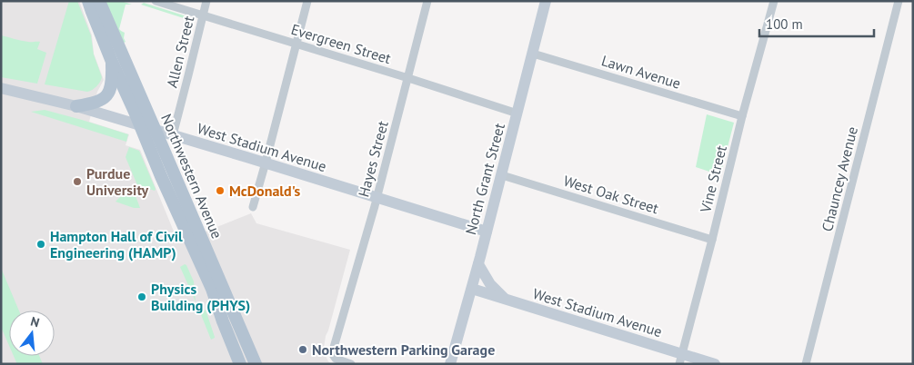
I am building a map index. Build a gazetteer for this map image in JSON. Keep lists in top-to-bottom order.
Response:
{
  "streets": {
    "main road": ["Northwestern Avenue"],
    "street": [
      "Evergreen Street",
      "Allen Street",
      "Lawn Avenue",
      "West Stadium Avenue",
      "Hayes Street",
      "North Grant Street",
      "Vine Street",
      "Chauncey Avenue",
      "West Oak Street"
    ]
  },
  "crossings": [
    ["Evergreen Street", "Allen Street"],
    ["Evergreen Street", "Hayes Street"],
    ["Evergreen Street", "North Grant Street"],
    ["Allen Street", "West Stadium Avenue"],
    ["Lawn Avenue", "North Grant Street"],
    ["Lawn Avenue", "Vine Street"],
    ["West Stadium Avenue", "Hayes Street"],
    ["West Stadium Avenue", "Northwestern Avenue"],
    ["West Stadium Avenue", "North Grant Street"],
    ["West Stadium Avenue", "Vine Street"],
    ["North Grant Street", "West Oak Street"],
    ["Vine Street", "West Oak Street"]
  ],
  "places": [
    "Purdue University",
    "McDonald's",
    "Hampton Hall of Civil Engineering (HAMP)",
    "Physics Building (PHYS)",
    "Northwestern Parking Garage"
  ],
  "scale_bar": "100 m",
  "north": "top"
}
